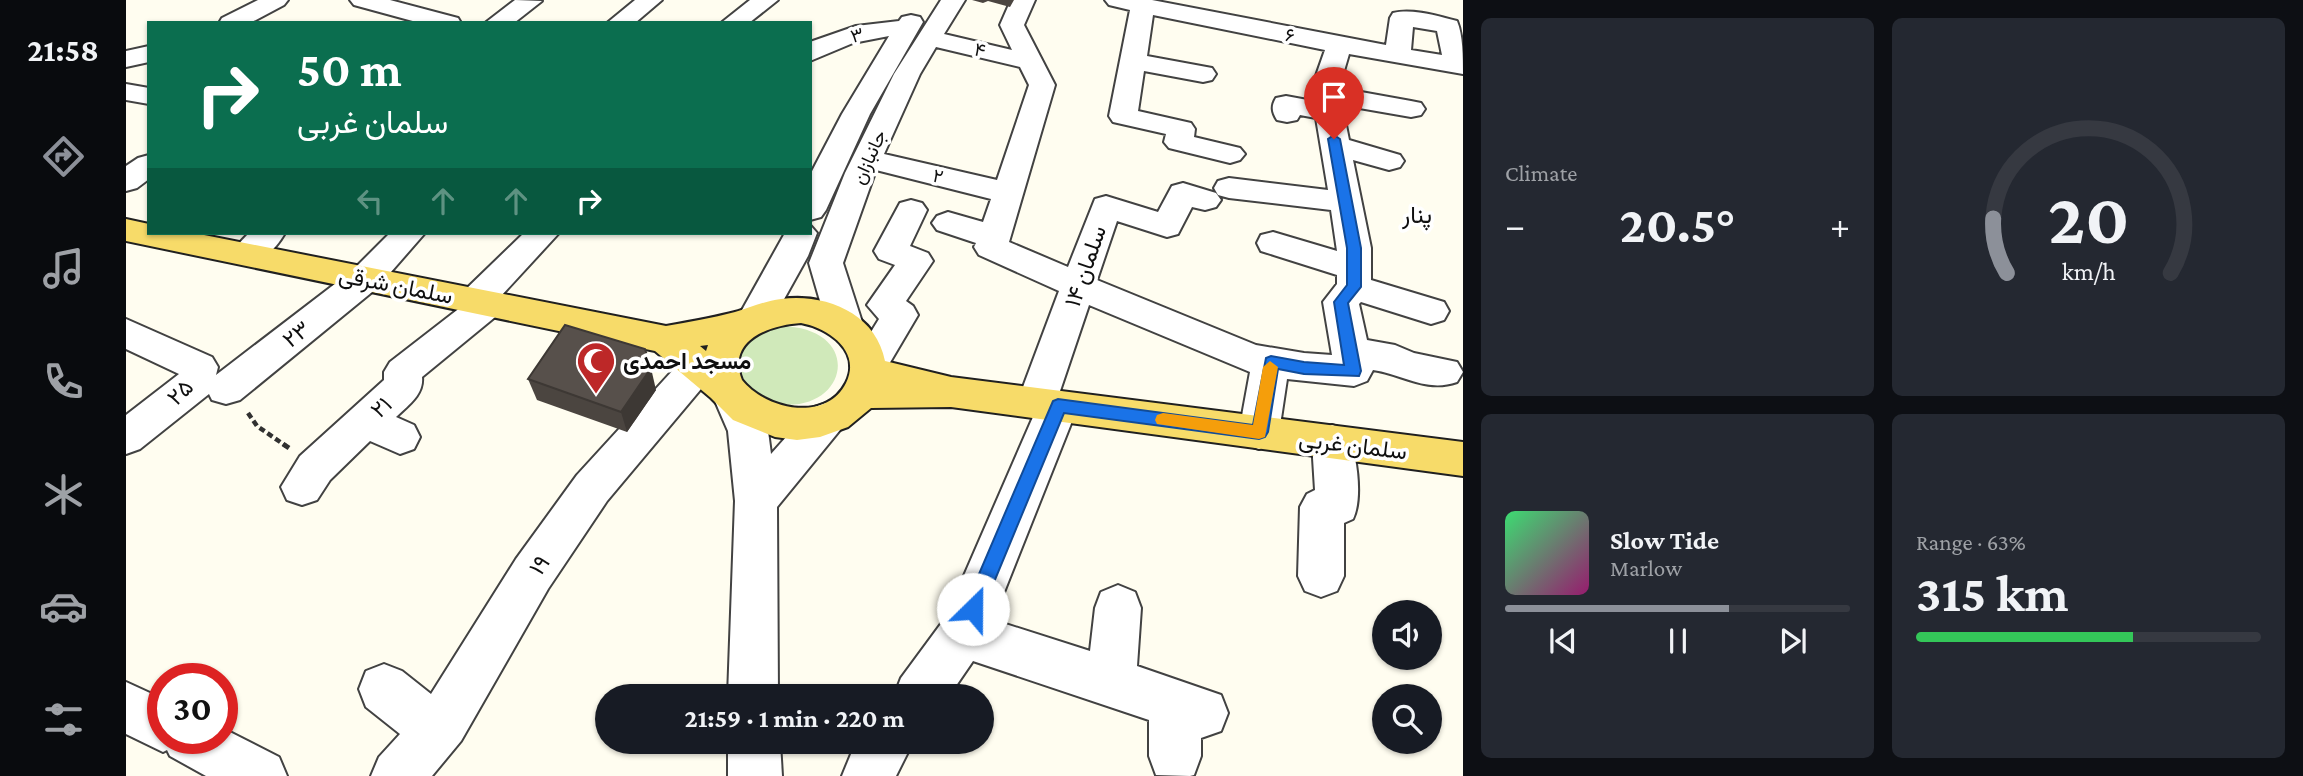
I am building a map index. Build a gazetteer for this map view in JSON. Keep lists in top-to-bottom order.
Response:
{
  "streets": {
    "main road": ["سلمان شرقی", "سلمان غربی"],
    "street": [
      "۳",
      "۶",
      "۴",
      "جانبازان",
      "۲",
      "سلمان ۱۴",
      "۲۳",
      "۲۵",
      "۲۱",
      "۱۹"
    ]
  },
  "crossings": [
    ["۳", "۴"],
    ["۳", "جانبازان"],
    ["۴", "جانبازان"],
    ["جانبازان", "۲"],
    ["سلمان ۱۴", "سلمان غربی"],
    ["سلمان شرقی", "۲۳"],
    ["سلمان شرقی", "۲۱"],
    ["سلمان شرقی", "۱۹"]
  ],
  "districts": ["پنار"],
  "places": {
    "mosque": ["مسجد احمدی"]
  },
  "page": {
    "tabs": "21:58",
    "tile": [
      "Climate",
      ["Range · 63%", "315 km"]
    ],
    "turn": ["50 m", "سلمان غربی"],
    "heat": ["−", "20.5°", "+"],
    "song": ["Slow Tide", "Marlow"],
    "limit": "30",
    "trip": "21:59 · 1 min · 220 m",
    "gauge": ["20", "km/h"]
  }
}
